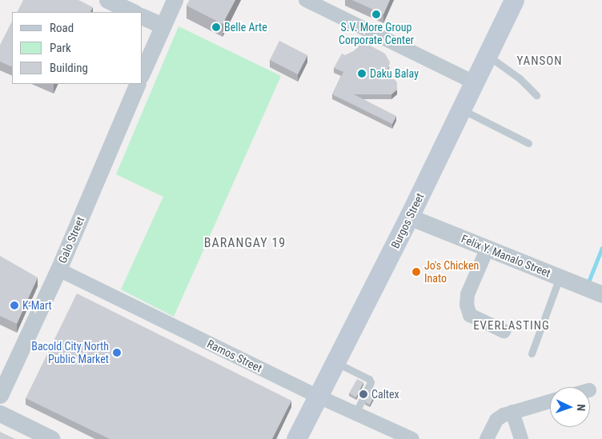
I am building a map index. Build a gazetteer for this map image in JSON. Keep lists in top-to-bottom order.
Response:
{
  "streets": {
    "main road": ["Burgos Street"],
    "street": ["Galo Street", "Felix Y. Manalo Street", "Ramos Street"]
  },
  "crossings": [
    ["Burgos Street", "Felix Y. Manalo Street"],
    ["Burgos Street", "Ramos Street"],
    ["Galo Street", "Ramos Street"]
  ],
  "districts": ["YANSON", "BARANGAY 19", "EVERLASTING"],
  "places": [
    "S.V. More Group Corporate Center",
    "Belle Arte",
    "Daku Balay",
    "Jo's Chicken Inato",
    "K-Mart",
    "Bacold City North Public Market",
    "Caltex"
  ],
  "legend": ["Road", "Park", "Building"],
  "north": "right"
}
